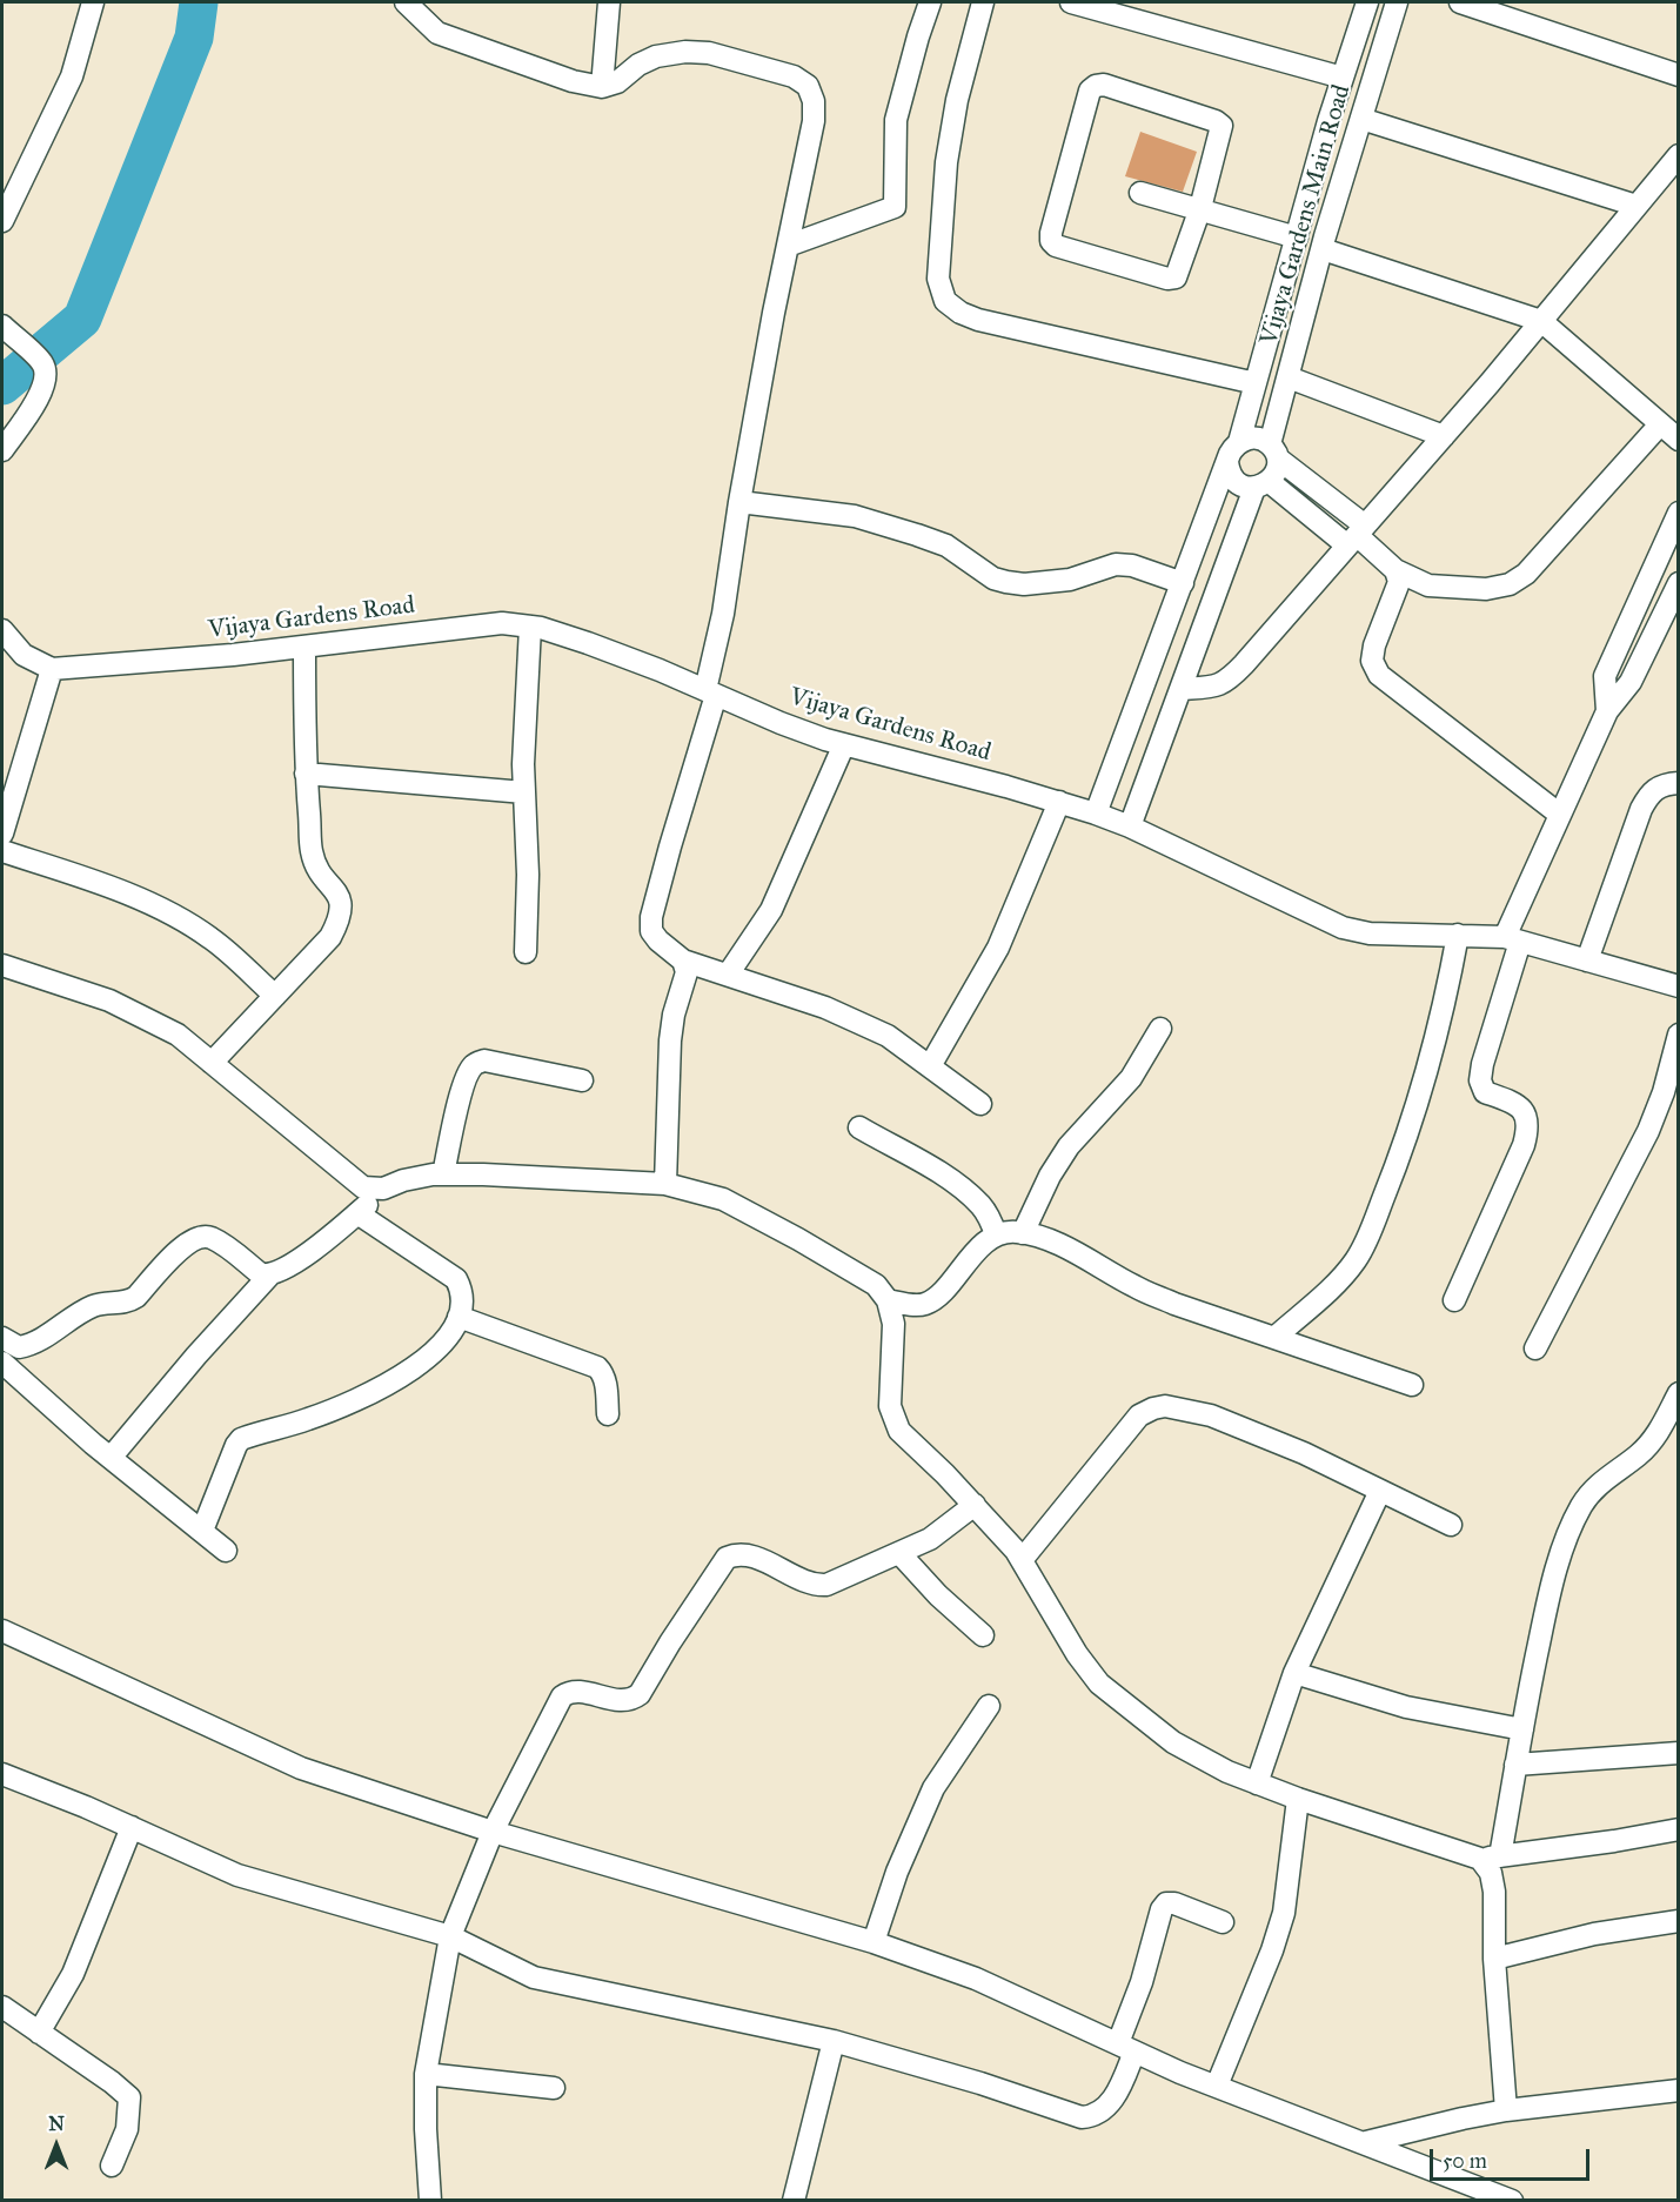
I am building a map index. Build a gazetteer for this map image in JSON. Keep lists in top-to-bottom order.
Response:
{
  "streets": {
    "street": ["Vijaya Gardens Main Road", "Vijaya Gardens Road"]
  },
  "scale_bar": "50 m",
  "north": "top"
}
